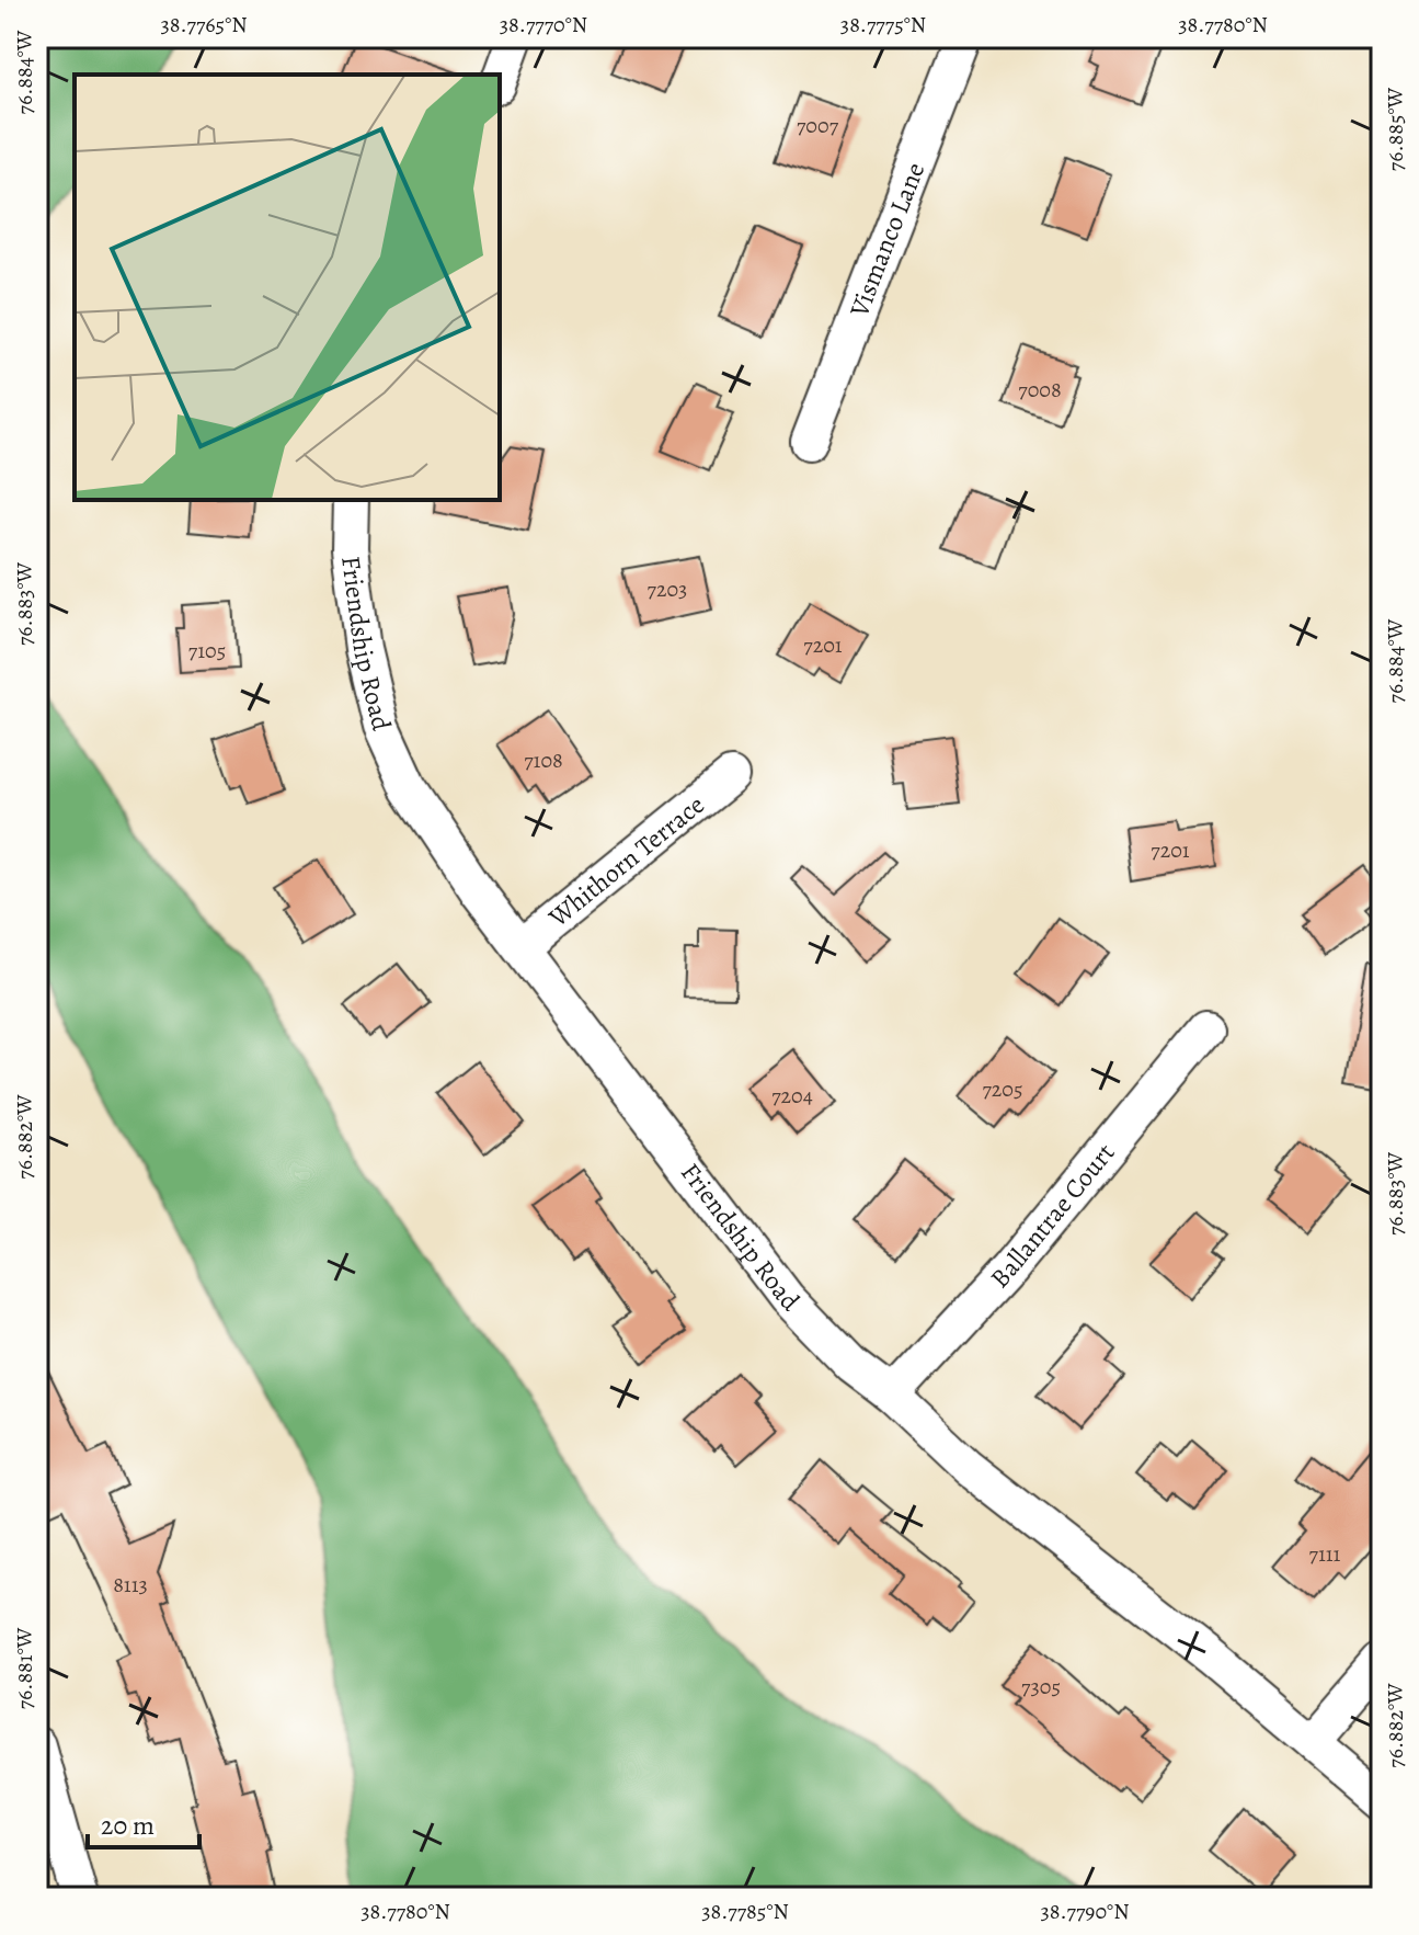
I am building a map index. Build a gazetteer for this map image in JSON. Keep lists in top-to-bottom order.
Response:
{
  "streets": {
    "street": [
      "Vismanco Lane",
      "Friendship Road",
      "Whithorn Terrace",
      "Ballantrae Court"
    ]
  },
  "crossings": [
    ["Friendship Road", "Whithorn Terrace"],
    ["Friendship Road", "Ballantrae Court"]
  ],
  "house_numbers": [
    "7007",
    "7008",
    "7203",
    "7201",
    "7105",
    "7108",
    "7201",
    "7205",
    "7204",
    "7111",
    "8113",
    "7305"
  ],
  "scale_bar": "20 m",
  "coordinates": [
    "38.7765°N",
    "38.7770°N",
    "38.7775°N",
    "38.7780°N",
    "76.884°W",
    "76.885°W",
    "76.883°W",
    "76.882°W",
    "76.881°W",
    "38.7785°N",
    "38.7790°N"
  ]
}
